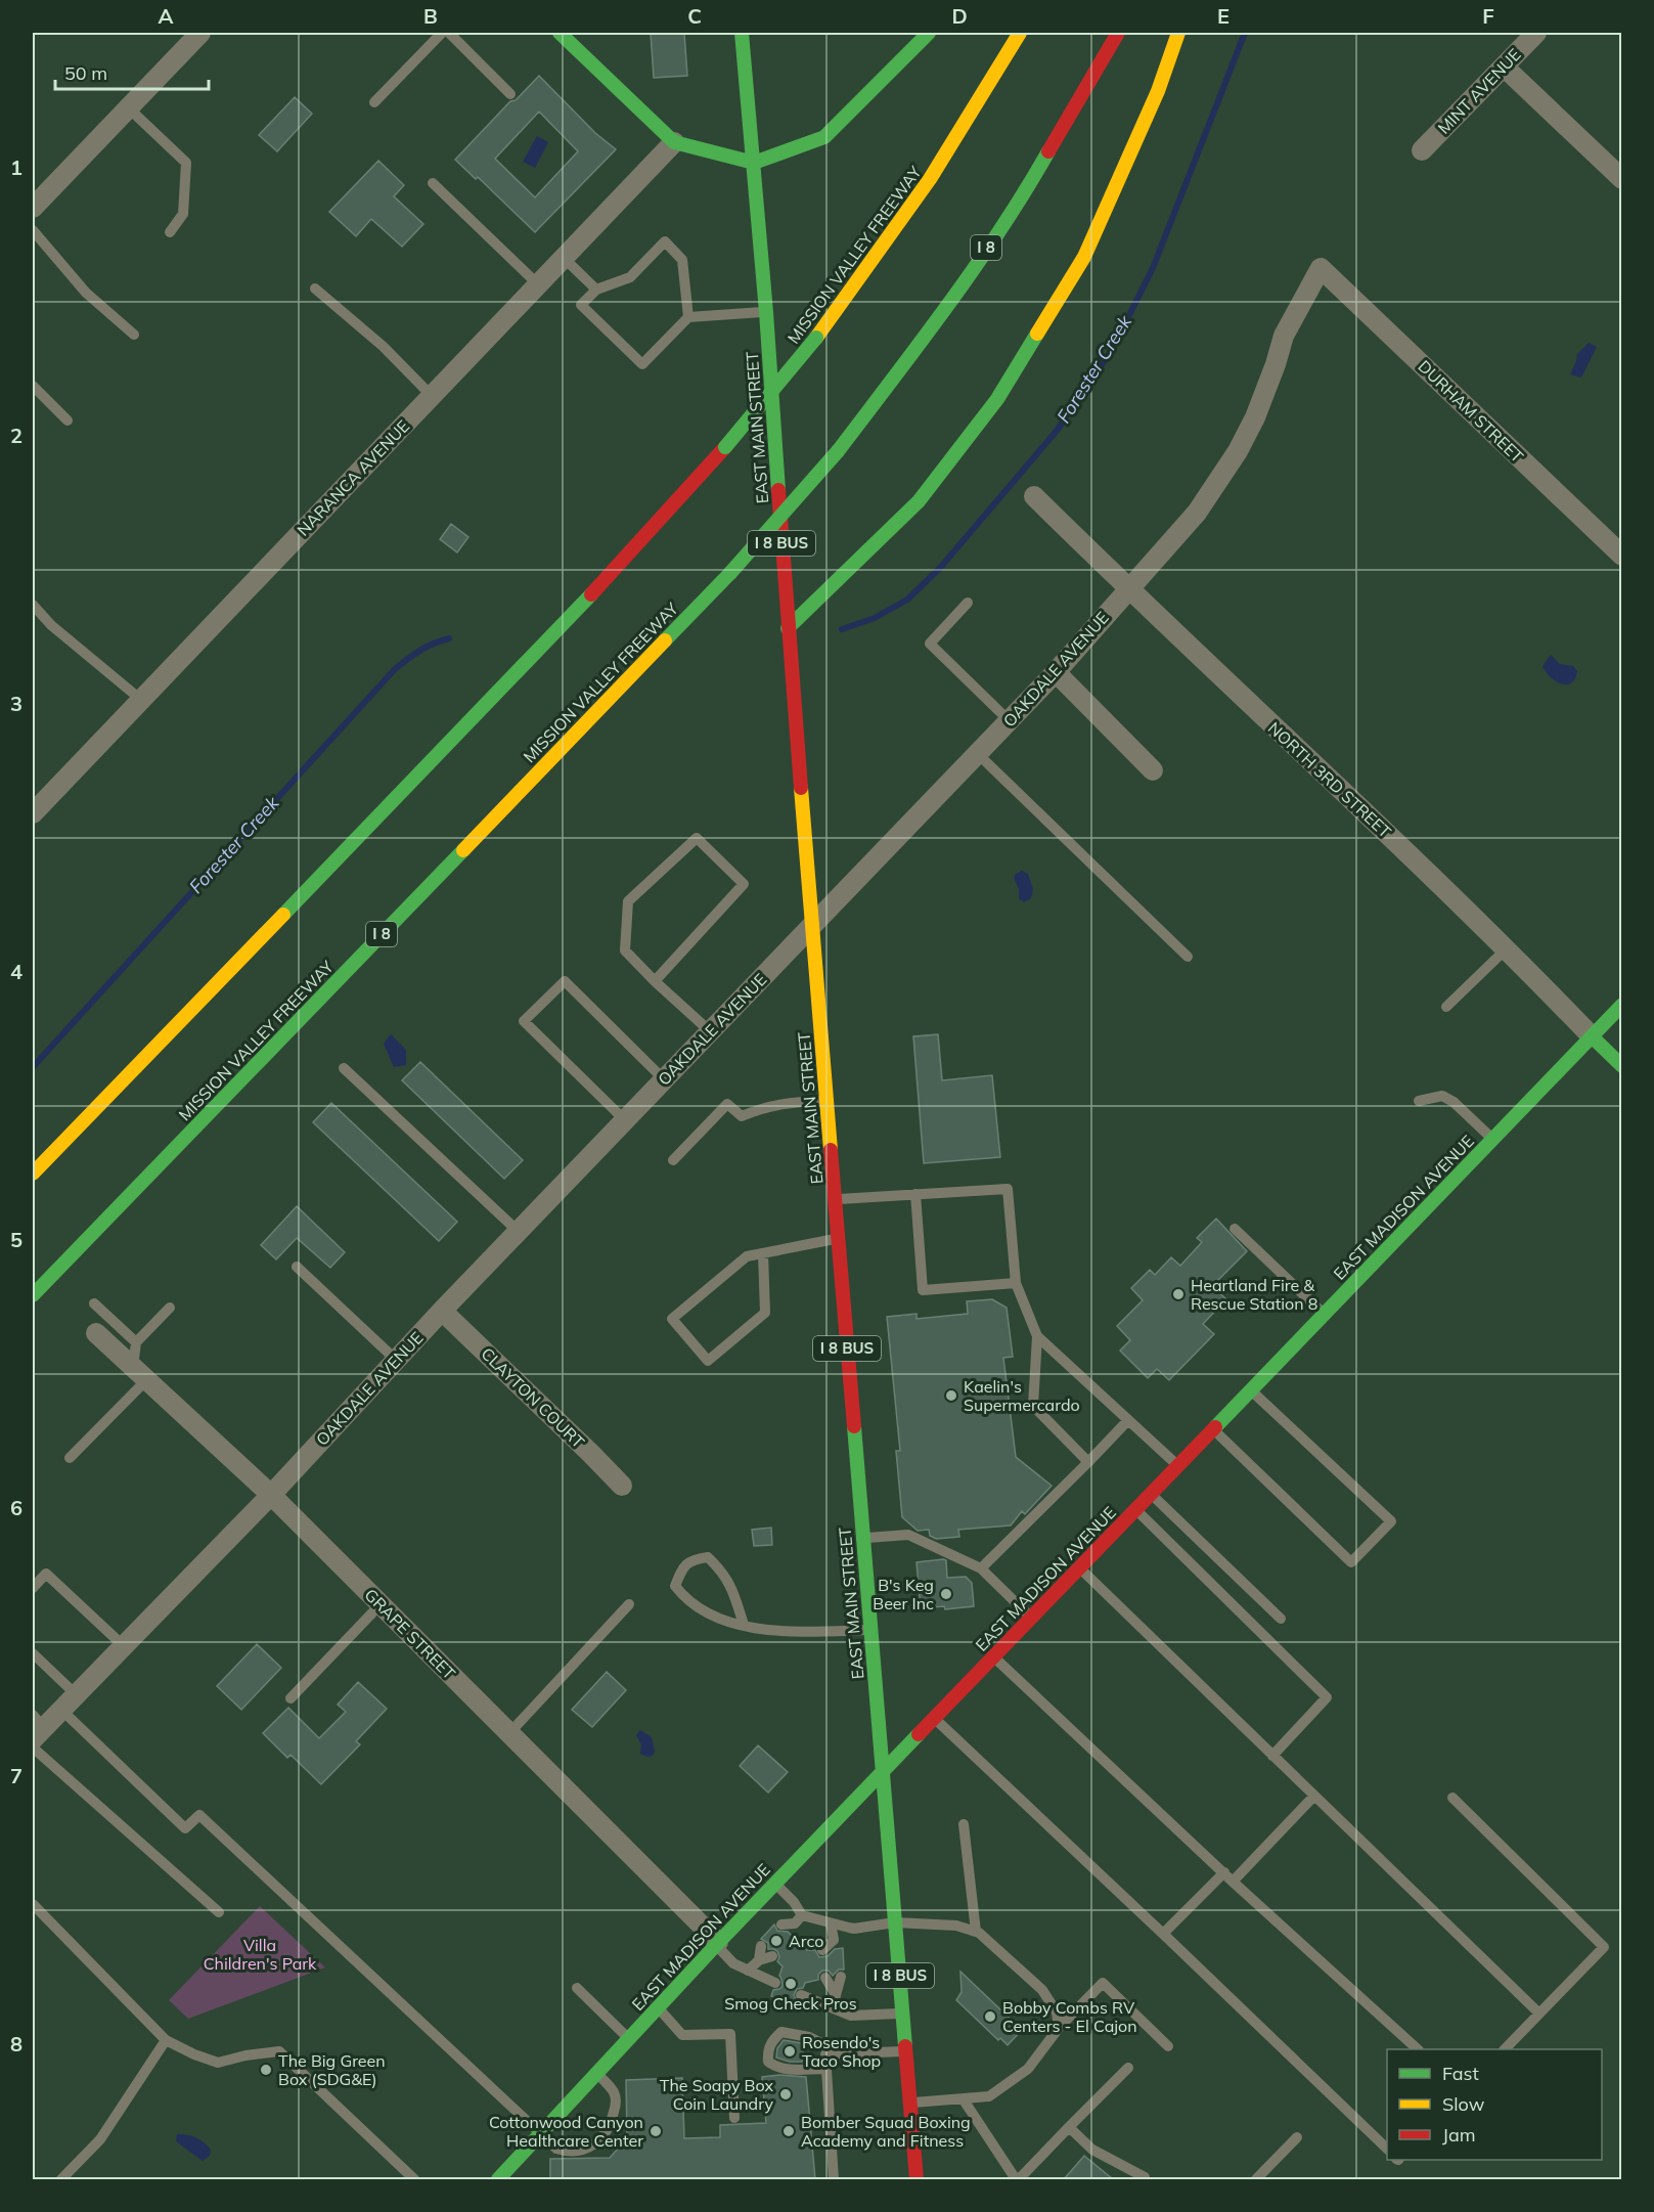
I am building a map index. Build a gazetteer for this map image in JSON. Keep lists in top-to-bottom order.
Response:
{
  "streets": {
    "main road": [
      "I 8",
      "MISSION VALLEY FREEWAY",
      "EAST MAIN STREET",
      "I 8 BUS",
      "NORTH 3RD STREET",
      "EAST MADISON AVENUE"
    ],
    "street": [
      "MINT AVENUE",
      "DURHAM STREET",
      "NARANCA AVENUE",
      "OAKDALE AVENUE",
      "CLAYTON COURT",
      "GRAPE STREET"
    ]
  },
  "crossings": [
    ["DURHAM STREET", "OAKDALE AVENUE"],
    ["EAST MAIN STREET", "OAKDALE AVENUE"],
    ["EAST MAIN STREET", "EAST MADISON AVENUE"],
    ["OAKDALE AVENUE", "NORTH 3RD STREET"],
    ["OAKDALE AVENUE", "CLAYTON COURT"],
    ["OAKDALE AVENUE", "GRAPE STREET"],
    ["NORTH 3RD STREET", "EAST MADISON AVENUE"],
    ["EAST MADISON AVENUE", "GRAPE STREET"]
  ],
  "water": ["Forester Creek"],
  "parks": ["Villa Children's Park"],
  "places": [
    "Heartland Fire & Rescue Station 8",
    "Kaelin's Supermercardo",
    "B's Keg Beer Inc",
    "Arco",
    "Smog Check Pros",
    "Bobby Combs RV Centers - El Cajon",
    "Rosendo's Taco Shop",
    "The Big Green Box (SDG&E)",
    "The Soapy Box Coin Laundry",
    "Cottonwood Canyon Healthcare Center",
    "Bomber Squad Boxing Academy and Fitness"
  ],
  "legend": ["Fast", "Slow", "Jam"],
  "scale_bar": "50 m",
  "grid": {
    "columns": [
      "A",
      "B",
      "C",
      "D",
      "E",
      "F"
    ],
    "rows": [
      "1",
      "2",
      "3",
      "4",
      "5",
      "6",
      "7",
      "8"
    ]
  }
}
